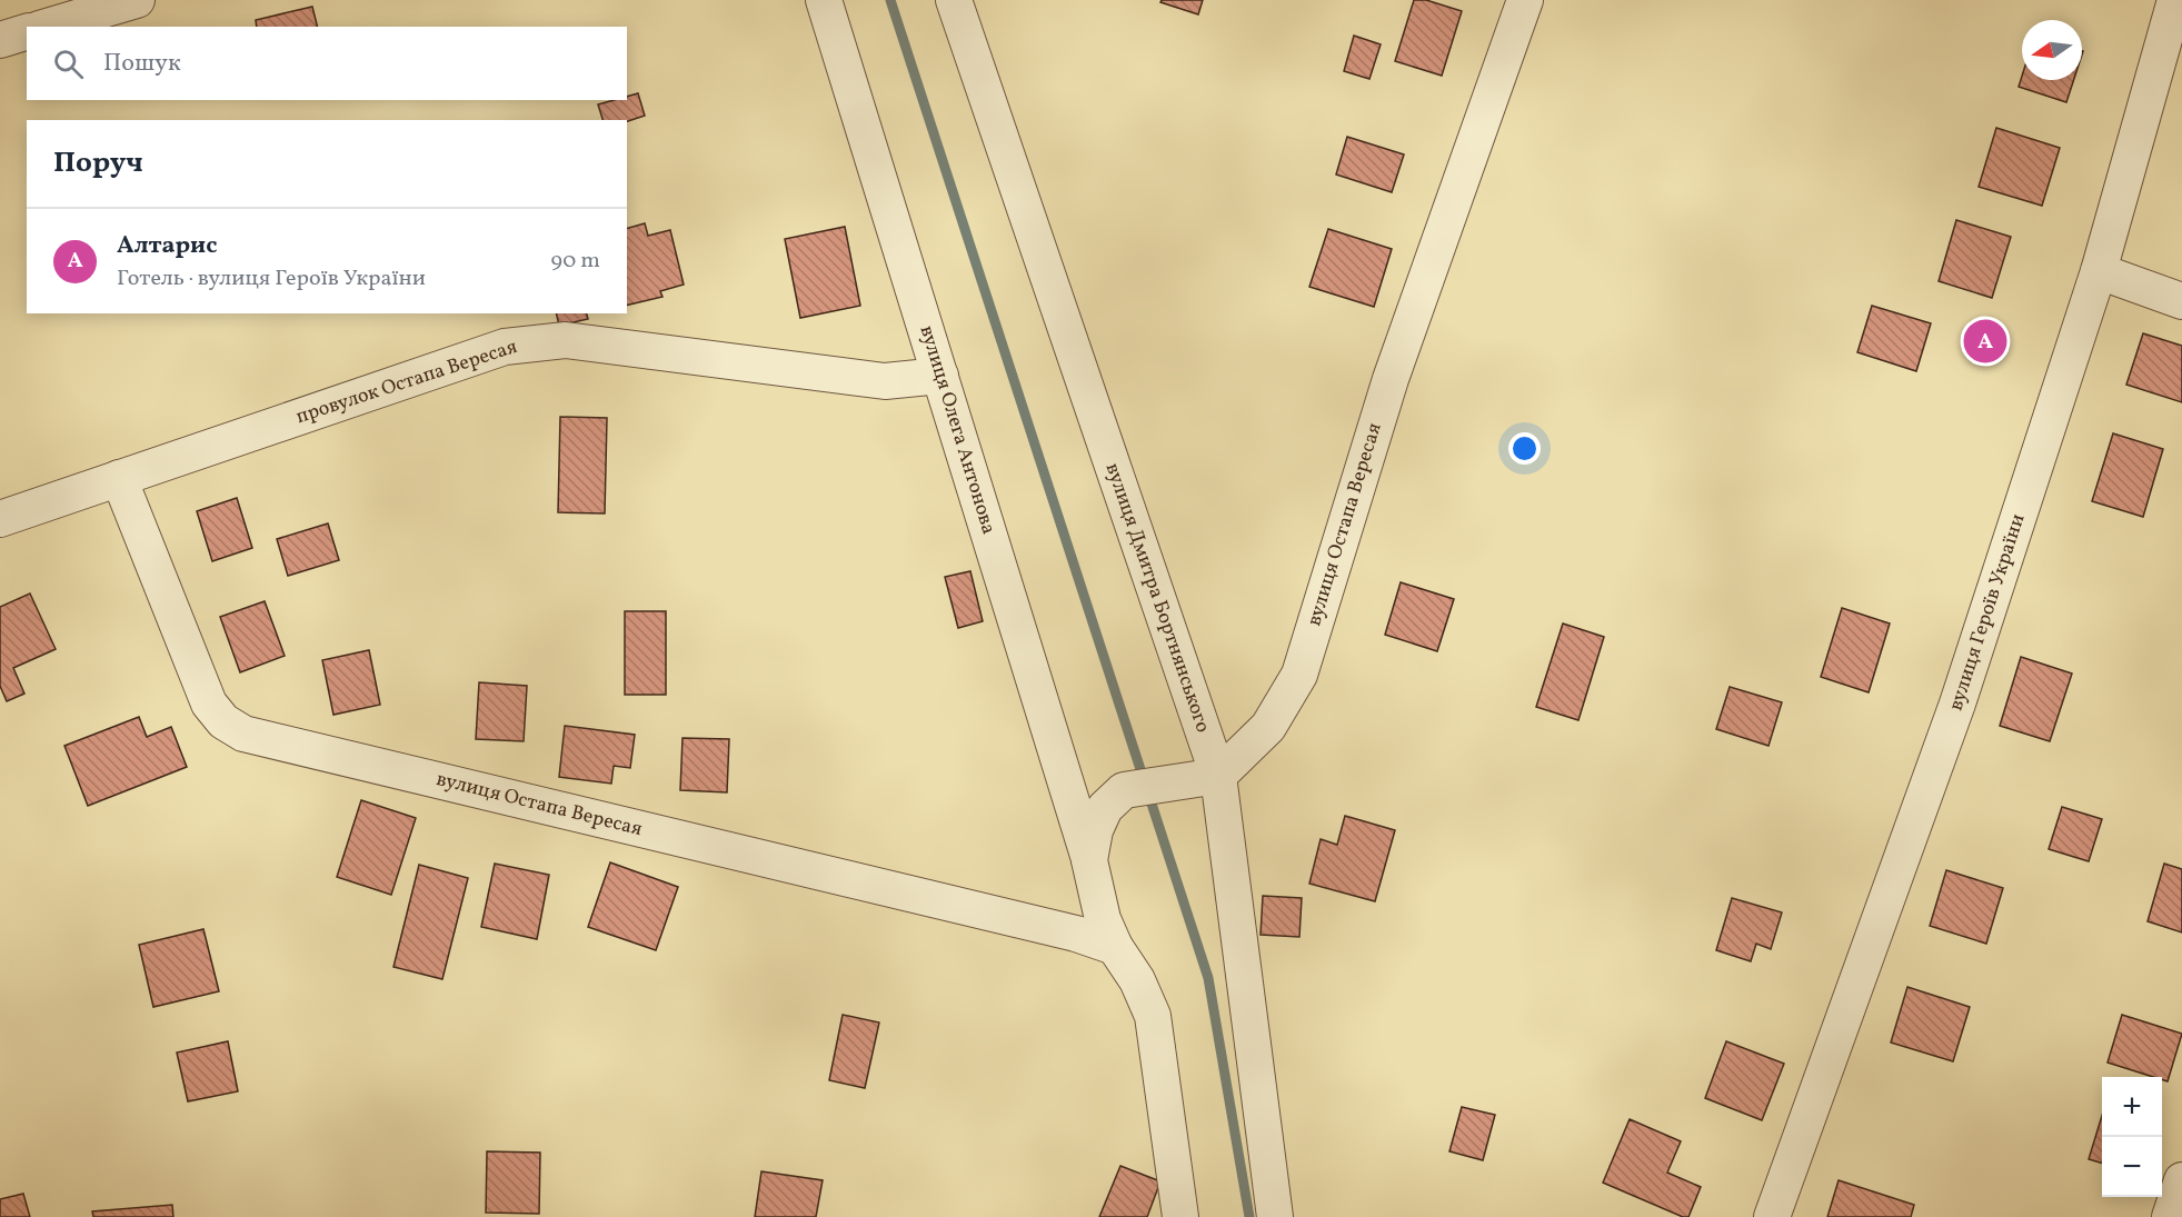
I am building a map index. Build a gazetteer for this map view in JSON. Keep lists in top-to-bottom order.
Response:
{
  "streets": {
    "street": [
      "провулок Остапа Вересая",
      "вулиця Олега Антонова",
      "вулиця Остапа Вересая",
      "вулиця Дмитра Бортнянського",
      "вулиця Героїв України"
    ]
  },
  "crossings": [
    ["провулок Остапа Вересая", "вулиця Олега Антонова"],
    ["провулок Остапа Вересая", "вулиця Остапа Вересая"],
    ["вулиця Остапа Вересая", "вулиця Дмитра Бортнянського"]
  ],
  "north": "left",
  "page": {
    "search": "Пошук",
    "heading": "Поруч",
    "list": [
      {
        "mark": "A",
        "name": "Алтарис",
        "note": "Готель · вулиця Героїв України",
        "value": "90 m"
      }
    ],
    "pins": "A",
    "map_buttons": ["+", "−"]
  }
}
